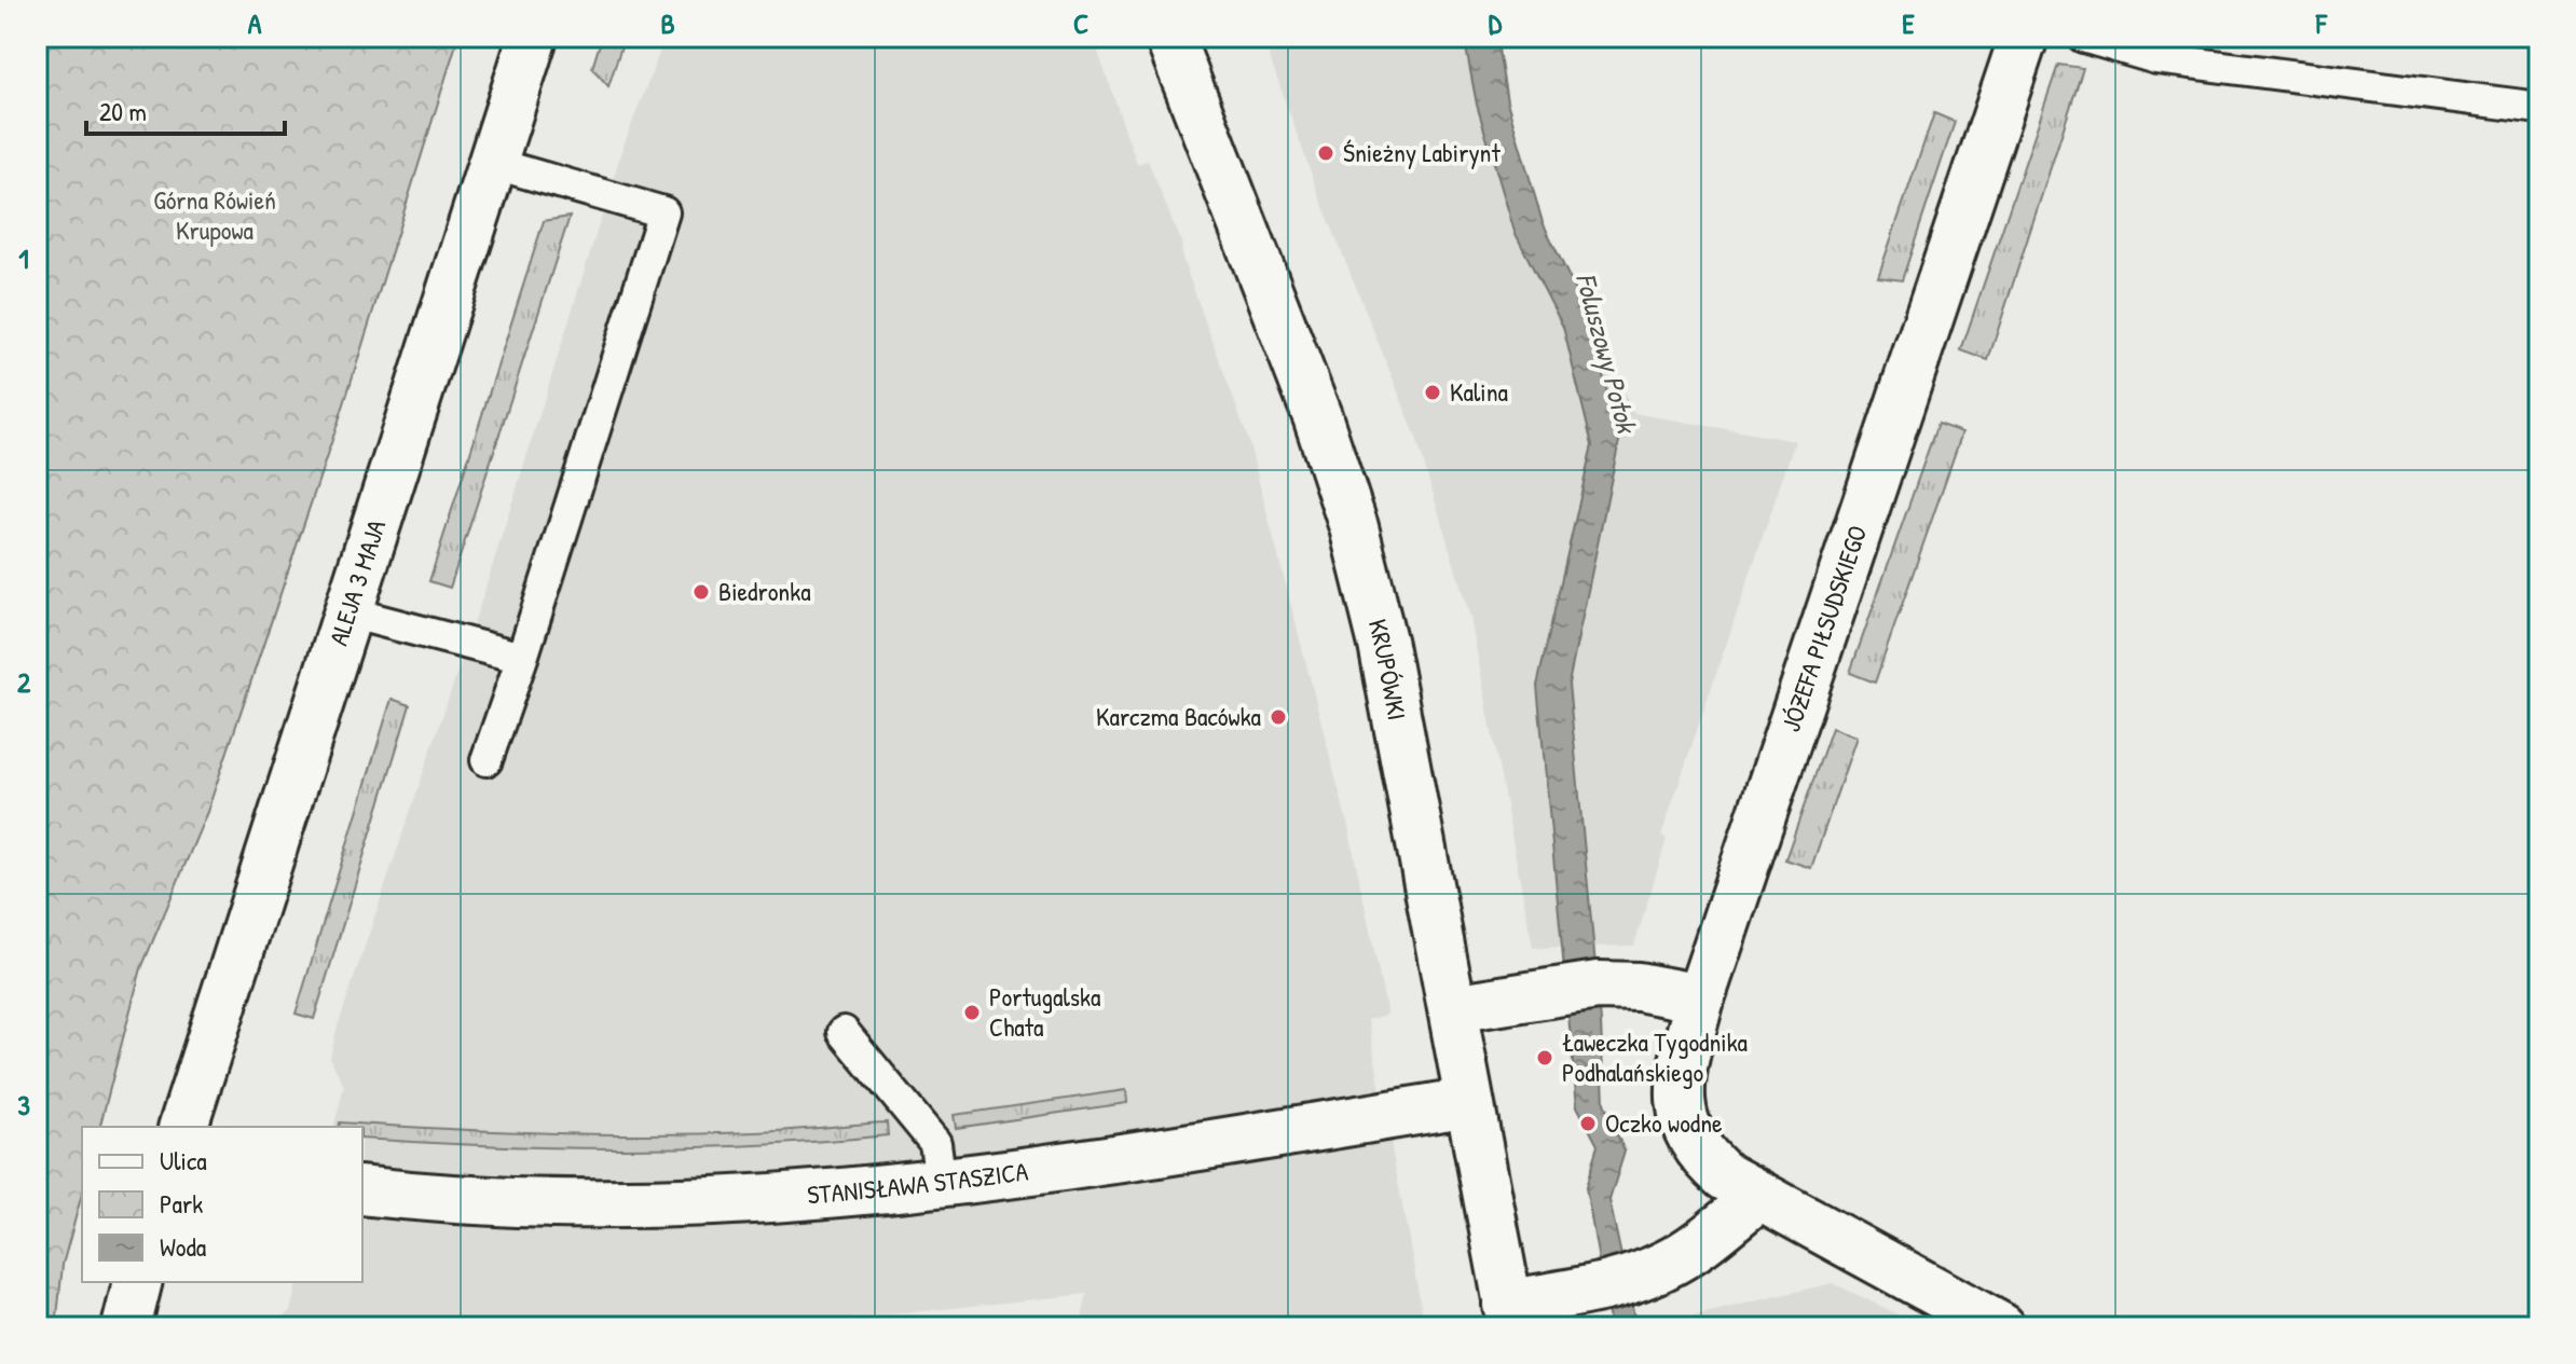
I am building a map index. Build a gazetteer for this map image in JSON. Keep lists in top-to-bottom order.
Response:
{
  "streets": {
    "street": [
      "ALEJA 3 MAJA",
      "JÓZEFA PIŁSUDSKIEGO",
      "KRUPÓWKI",
      "STANISŁAWA STASZICA"
    ]
  },
  "crossings": [
    ["KRUPÓWKI", "STANISŁAWA STASZICA"]
  ],
  "water": ["Foluszowy Potok"],
  "parks": ["Górna Rówień Krupowa"],
  "places": [
    "Śnieżny Labirynt",
    "Kalina",
    "Biedronka",
    "Karczma Bacówka",
    "Portugalska Chata",
    "Ławeczka Tygodnika Podhalańskiego",
    "Oczko wodne"
  ],
  "legend": ["Ulica", "Park", "Woda"],
  "scale_bar": "20 m",
  "grid": {
    "columns": [
      "A",
      "B",
      "C",
      "D",
      "E",
      "F"
    ],
    "rows": ["1", "2", "3"]
  }
}
